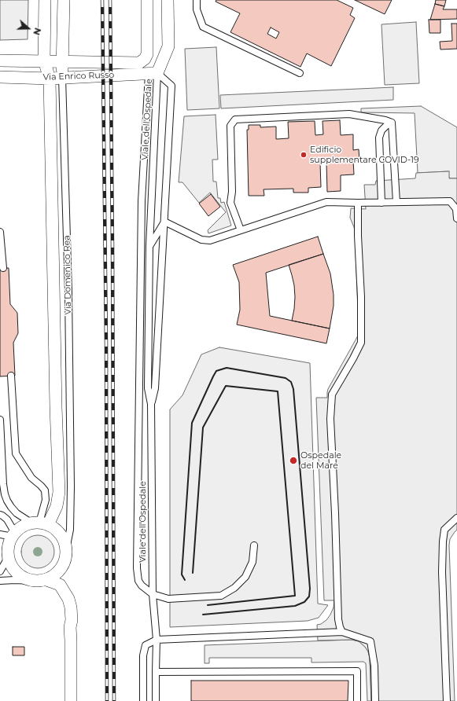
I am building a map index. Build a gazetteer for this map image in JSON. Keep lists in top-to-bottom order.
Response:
{
  "streets": {
    "street": ["Via Enrico Russo", "Via Domenico Rea"],
    "lane": ["Viale dell'Ospedale"]
  },
  "crossings": [
    ["Via Enrico Russo", "Viale dell'Ospedale"],
    ["Via Enrico Russo", "Via Domenico Rea"]
  ],
  "places": ["Edificio supplementare COVID-19", "Ospedale del Mare"],
  "north": "right"
}
